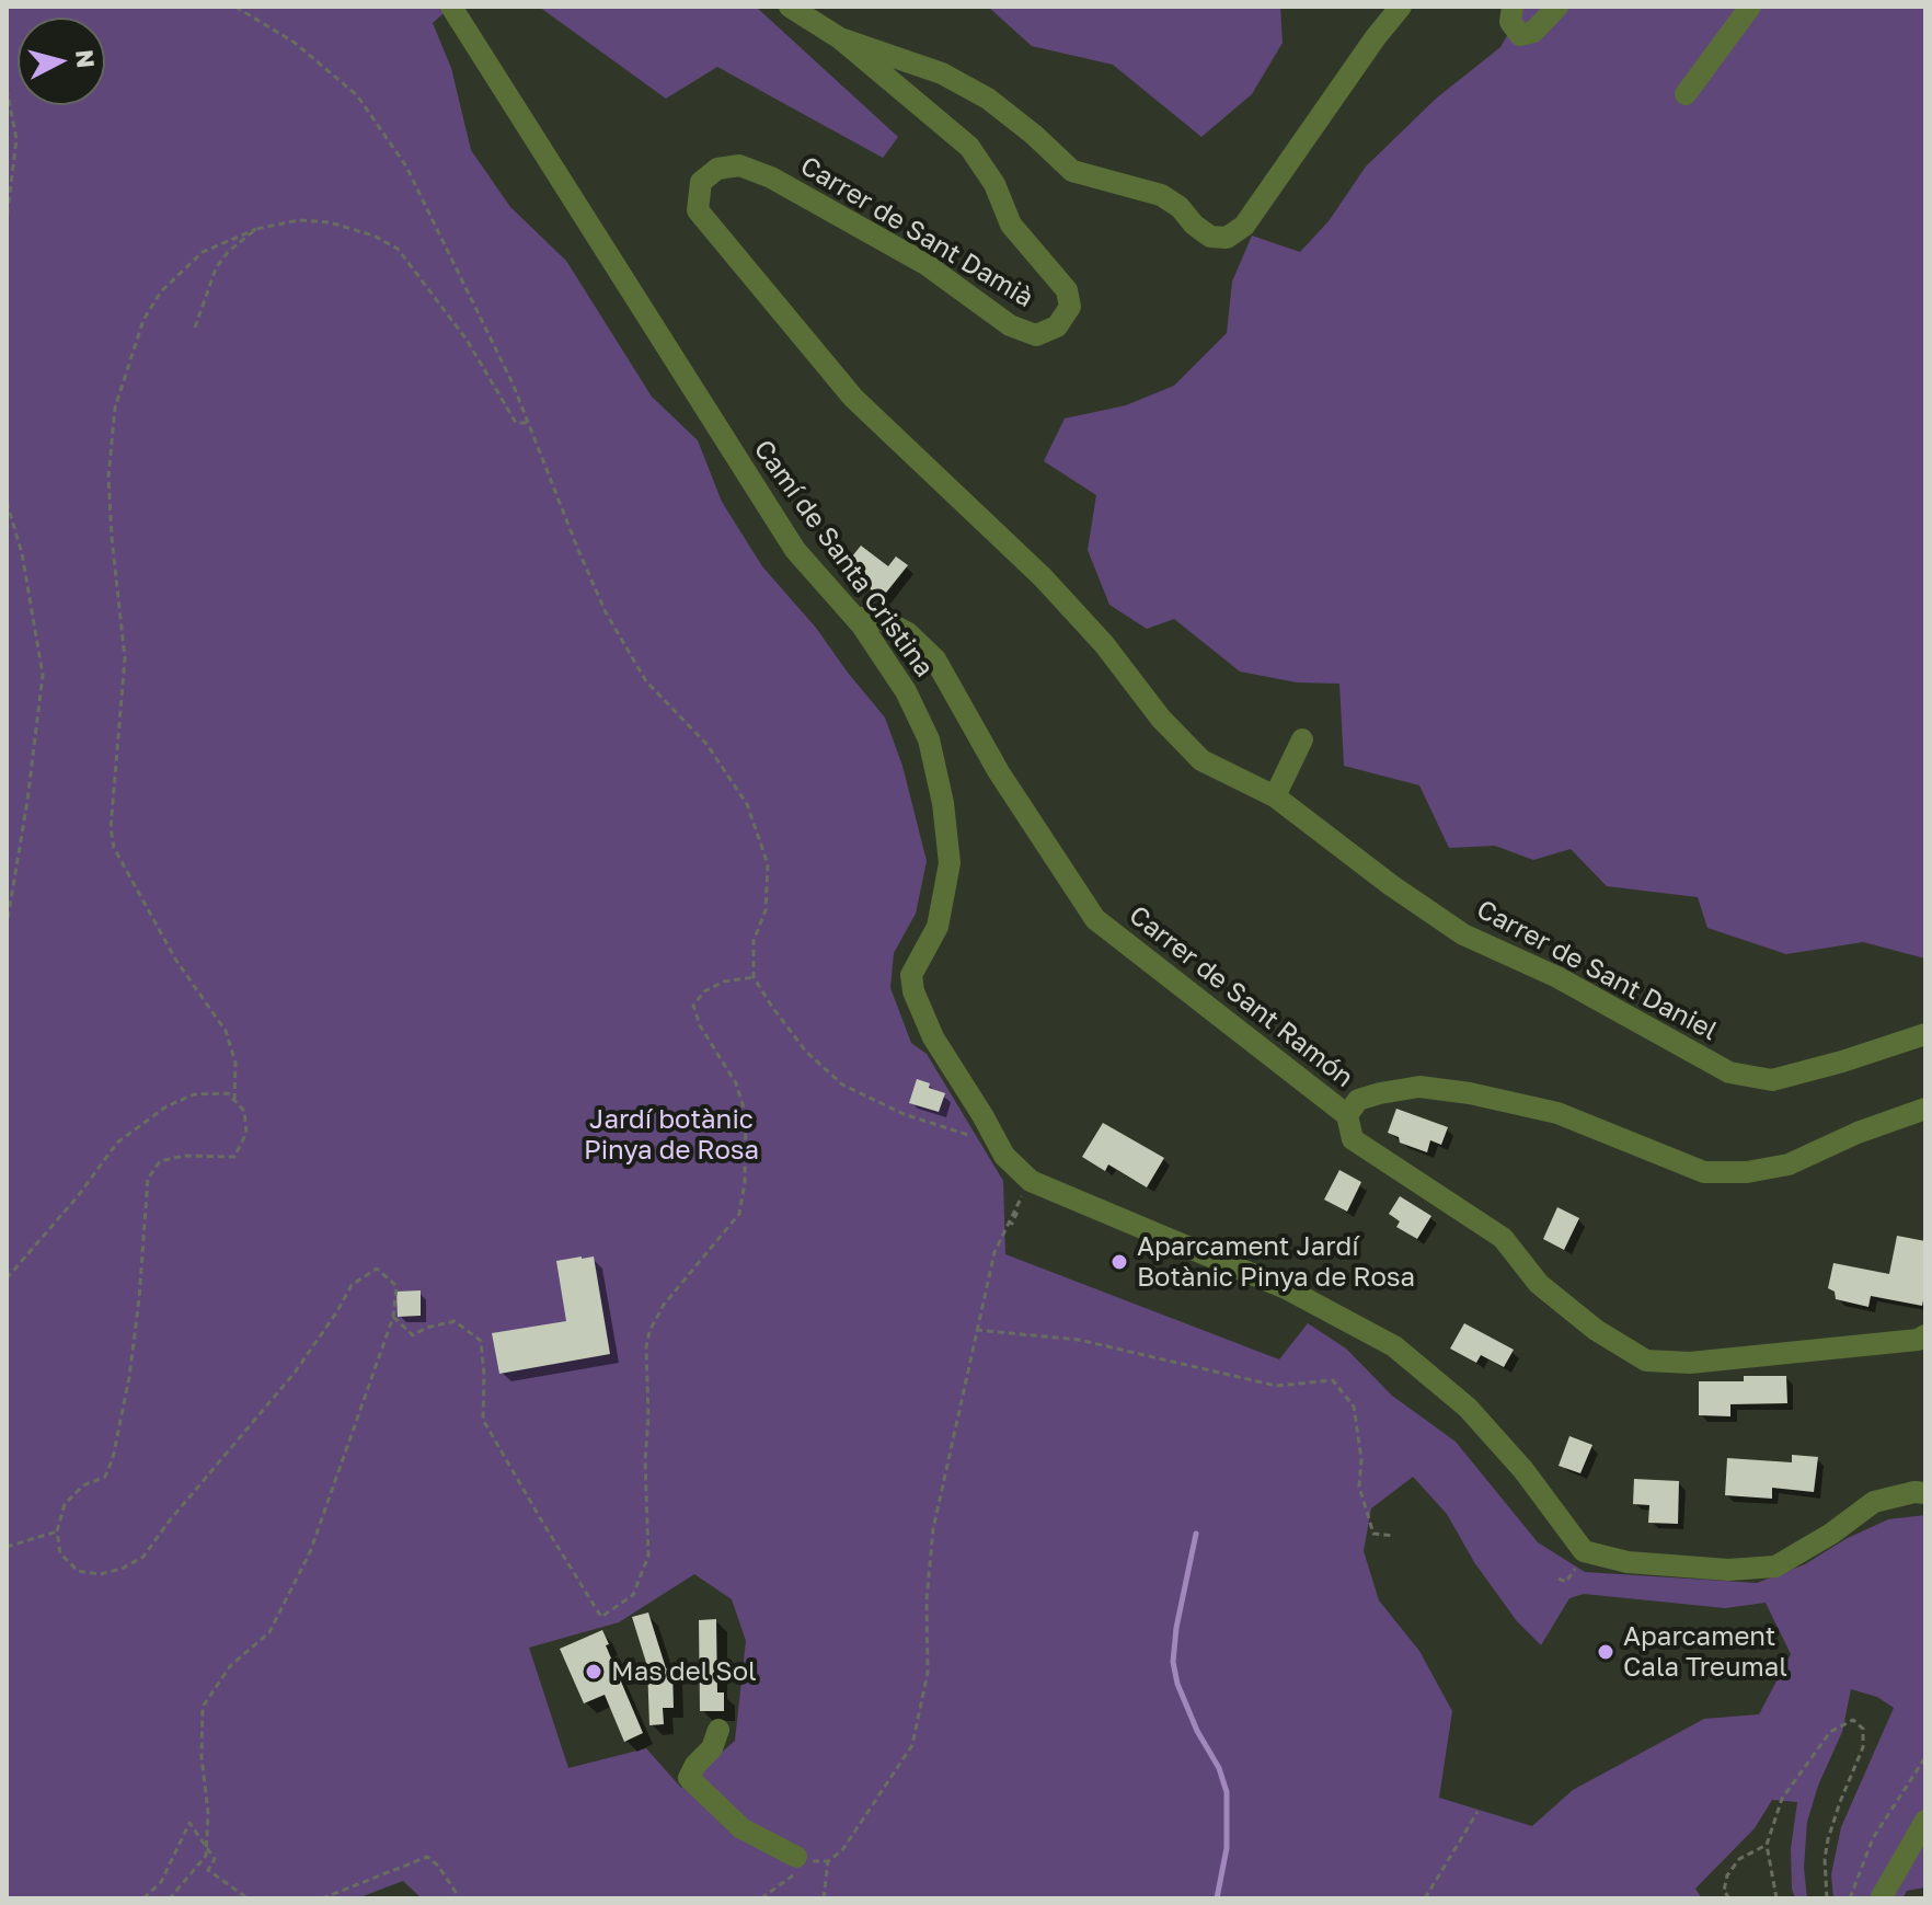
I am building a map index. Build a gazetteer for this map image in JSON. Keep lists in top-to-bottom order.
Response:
{
  "streets": {
    "street": [
      "Carrer de Sant Damià",
      "Camí de Santa Cristina",
      "Carrer de Sant Daniel",
      "Carrer de Sant Ramón"
    ]
  },
  "crossings": [
    ["Carrer de Sant Damià", "Carrer de Sant Daniel"],
    ["Camí de Santa Cristina", "Carrer de Sant Ramón"]
  ],
  "parks": ["Jardí botànic Pinya de Rosa"],
  "places": ["Aparcament Jardí Botànic Pinya de Rosa", "Aparcament Cala Treumal", "Mas del Sol"],
  "north": "right"
}
